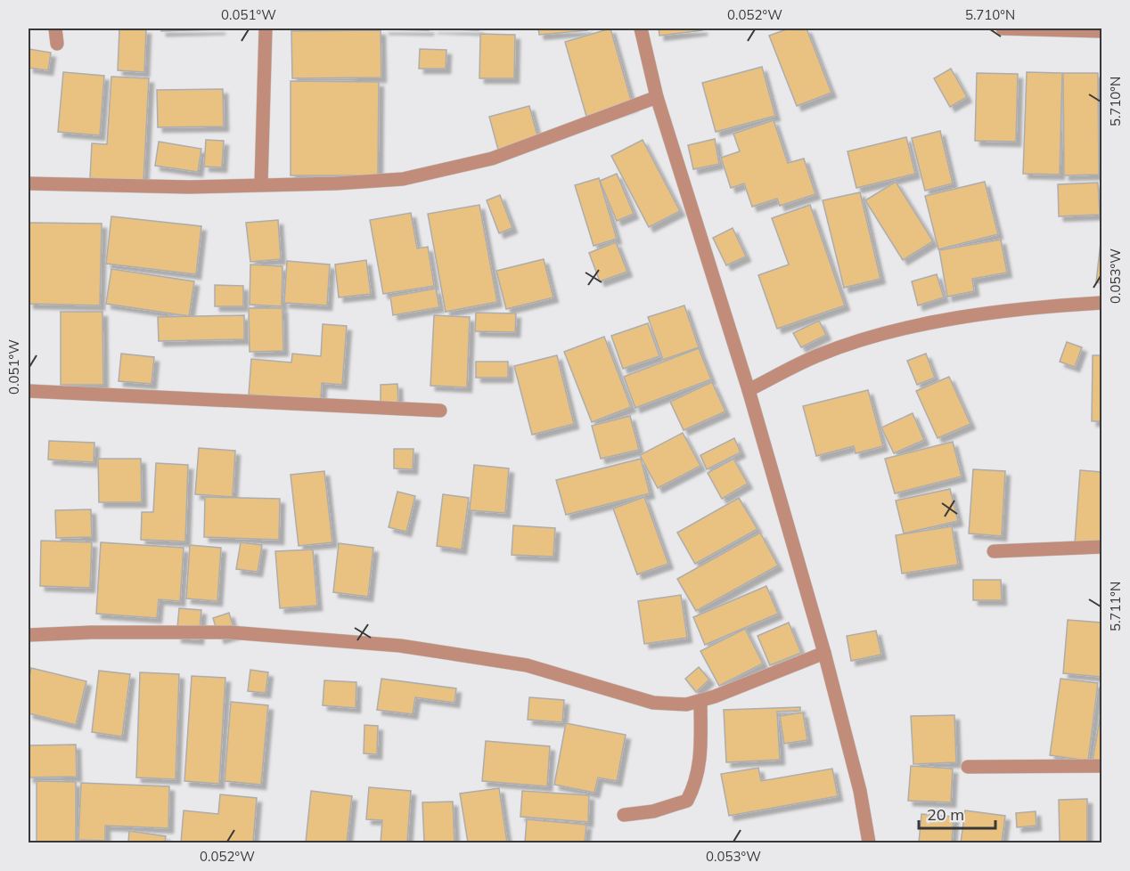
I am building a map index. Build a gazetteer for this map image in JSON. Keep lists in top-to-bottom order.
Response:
{
  "scale_bar": "20 m",
  "coordinates": [
    "0.051°W",
    "0.052°W",
    "5.710°N",
    "0.053°W",
    "5.711°N"
  ]
}
